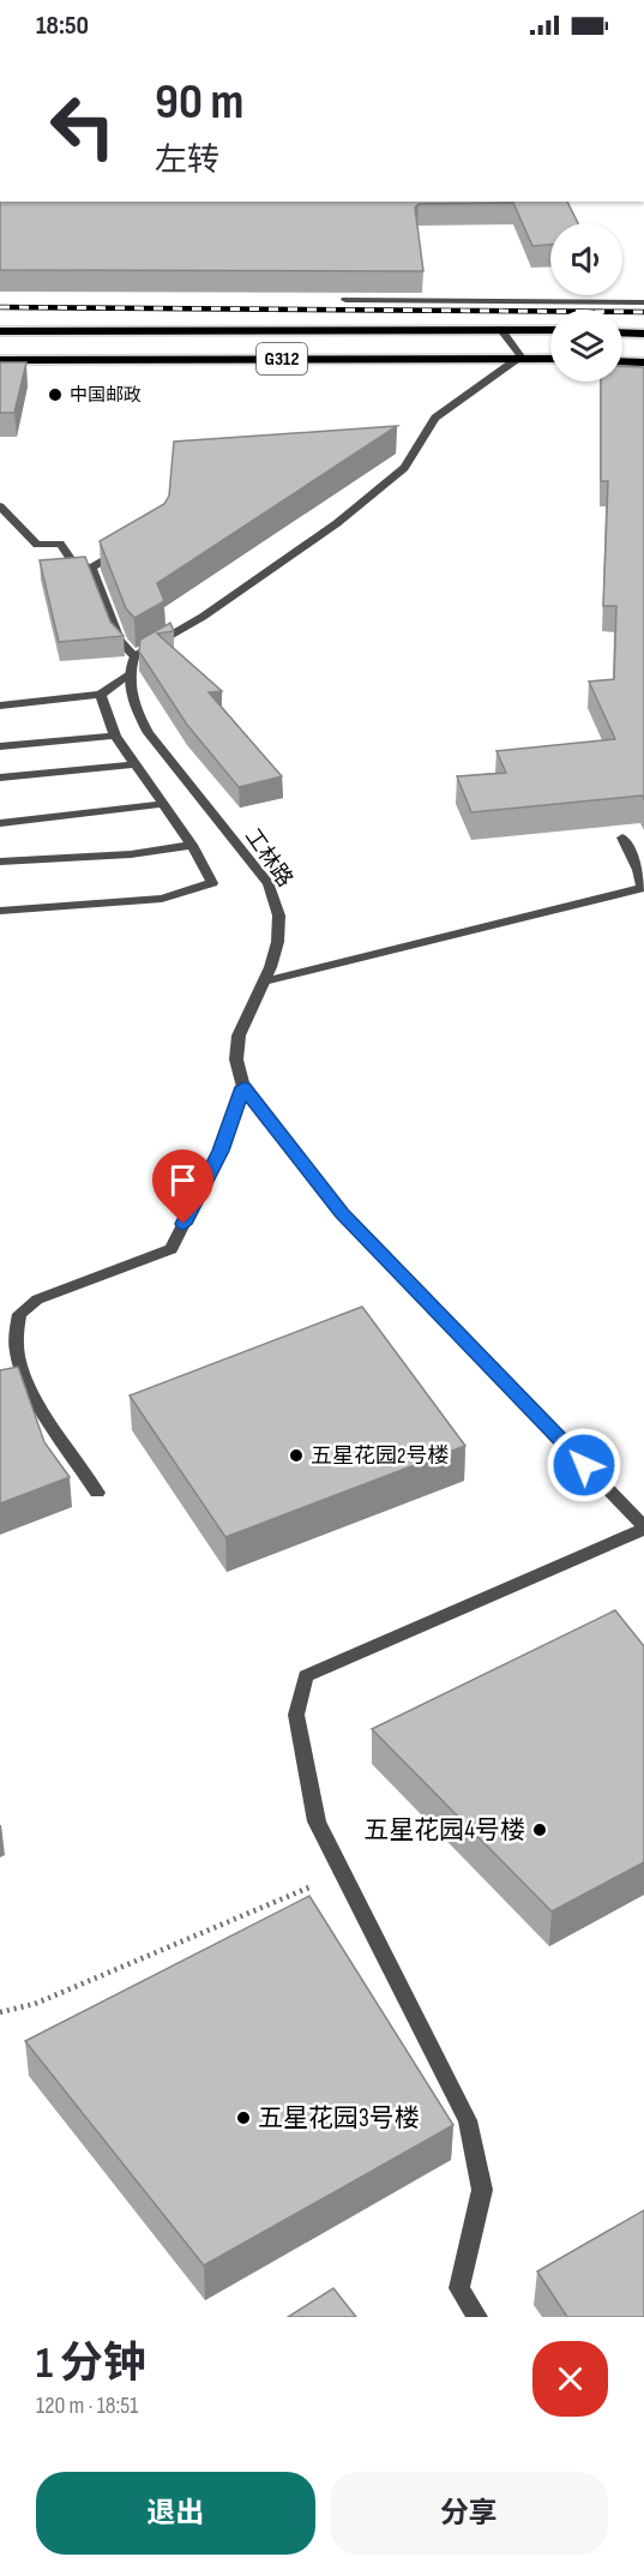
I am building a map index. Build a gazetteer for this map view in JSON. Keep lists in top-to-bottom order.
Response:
{
  "streets": {
    "highway": ["G312"],
    "street": ["工林路"]
  },
  "places": [
    "中国邮政",
    "五星花园2号楼",
    "五星花园4号楼",
    "五星花园3号楼"
  ],
  "page": {
    "status": "18:50",
    "turn": ["90 m", "左转"],
    "heading": ["1 分钟", "120 m · 18:51"],
    "buttons": ["退出", "分享"]
  }
}
